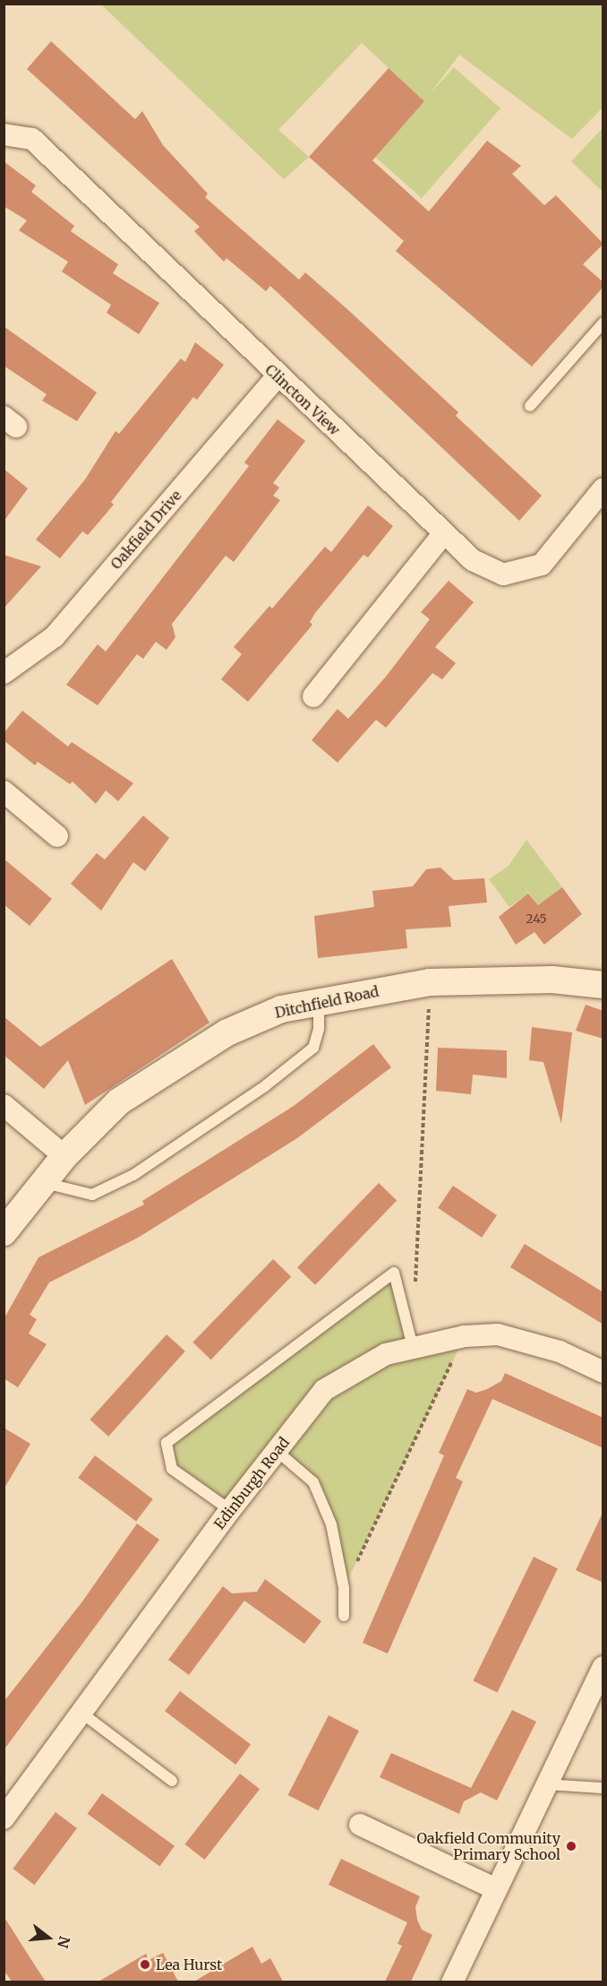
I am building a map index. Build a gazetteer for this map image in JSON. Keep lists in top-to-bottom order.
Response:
{
  "streets": {
    "street": [
      "Clincton View",
      "Oakfield Drive",
      "Ditchfield Road",
      "Edinburgh Road"
    ]
  },
  "crossings": [
    ["Clincton View", "Oakfield Drive"]
  ],
  "places": ["Oakfield Community Primary School", "Lea Hurst"],
  "house_numbers": ["245"],
  "north": "right"
}
